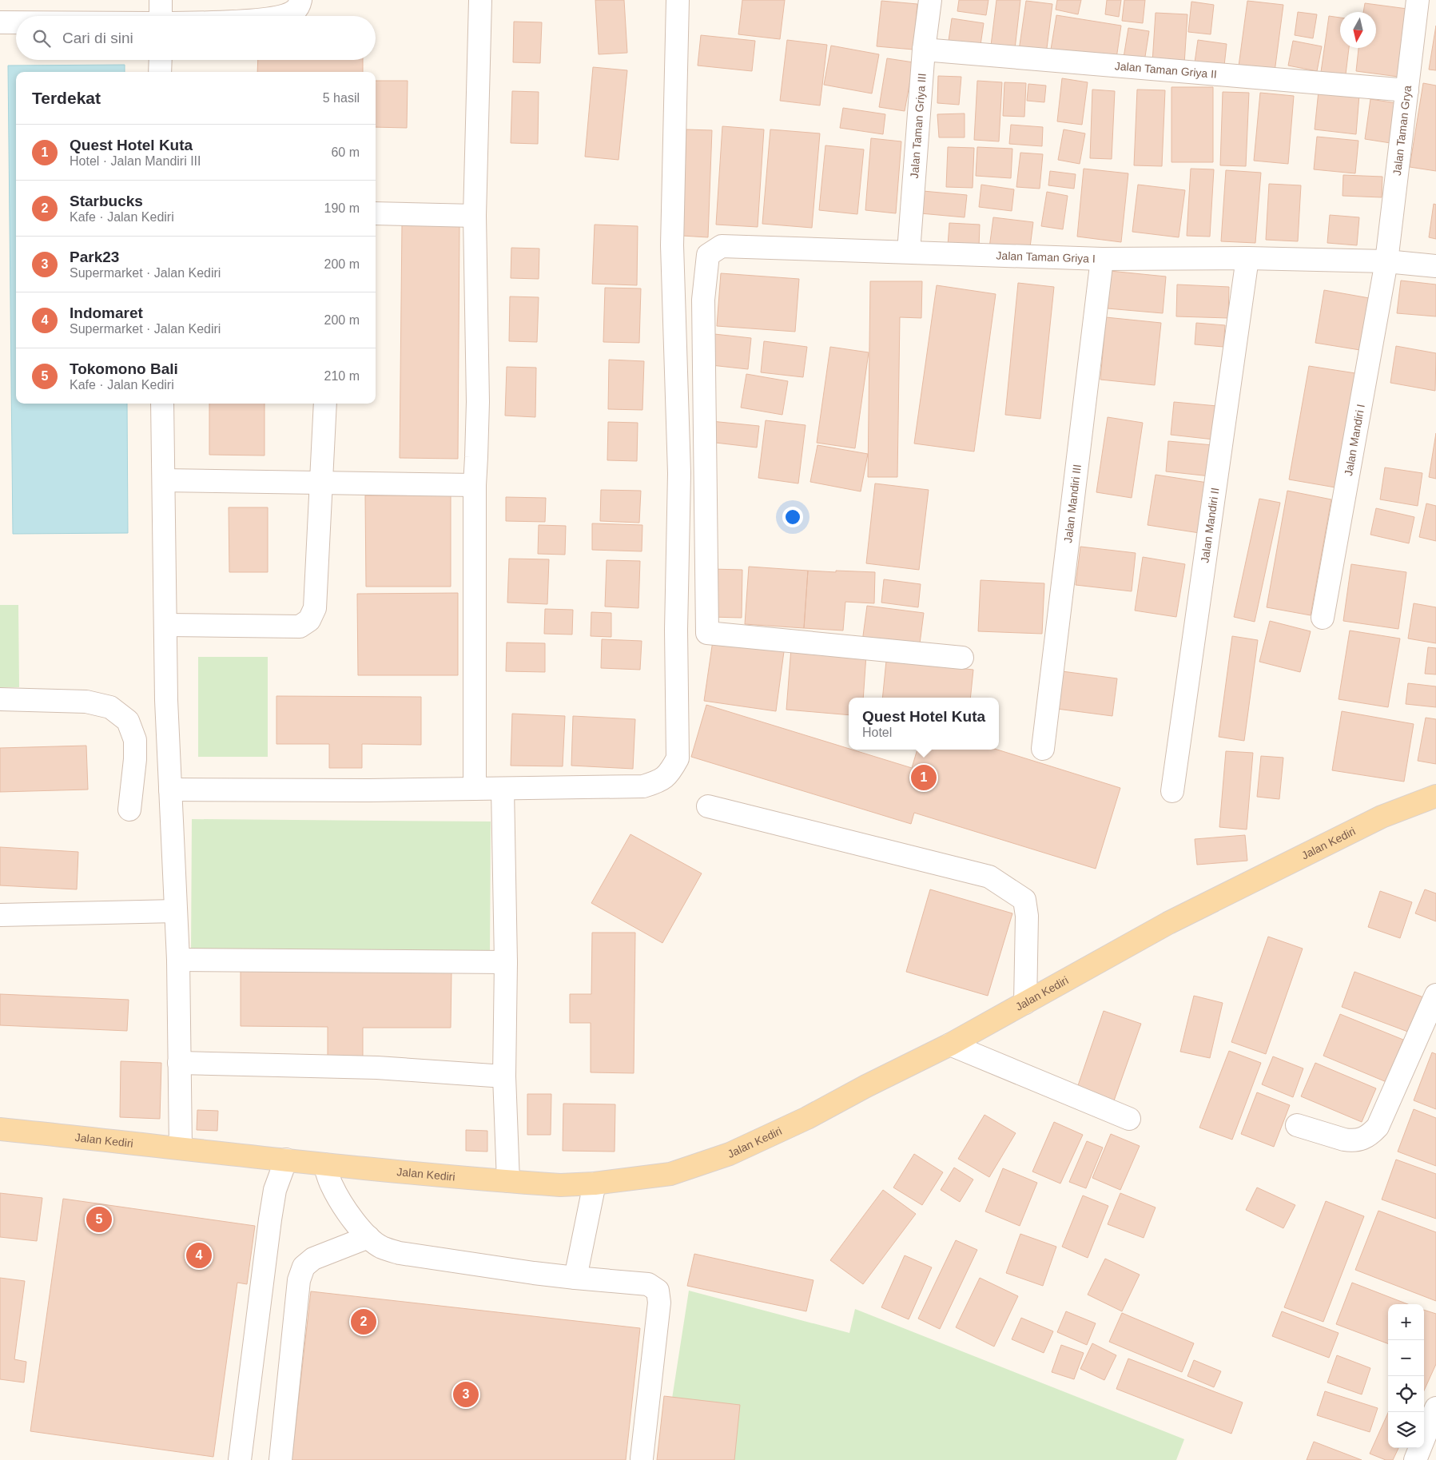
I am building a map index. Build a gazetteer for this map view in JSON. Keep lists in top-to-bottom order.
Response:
{
  "streets": {
    "main road": ["Jalan Kediri"],
    "street": [
      "Jalan Taman Griya II",
      "Jalan Taman Griya III",
      "Jalan Taman Grya",
      "Jalan Taman Griya I",
      "Jalan Mandiri I",
      "Jalan Mandiri III",
      "Jalan Mandiri II"
    ]
  },
  "crossings": [
    ["Jalan Taman Griya II", "Jalan Taman Griya III"],
    ["Jalan Taman Griya II", "Jalan Taman Grya"],
    ["Jalan Taman Griya III", "Jalan Taman Griya I"],
    ["Jalan Taman Grya", "Jalan Taman Griya I"],
    ["Jalan Taman Grya", "Jalan Mandiri I"],
    ["Jalan Taman Griya I", "Jalan Mandiri I"],
    ["Jalan Taman Griya I", "Jalan Mandiri III"],
    ["Jalan Taman Griya I", "Jalan Mandiri II"]
  ],
  "north": "bottom",
  "page": {
    "search": "Cari di sini",
    "heading": ["Terdekat", "5 hasil"],
    "list": [
      {
        "mark": "1",
        "name": "Quest Hotel Kuta",
        "note": "Hotel · Jalan Mandiri III",
        "value": "60 m"
      },
      {
        "mark": "2",
        "name": "Starbucks",
        "note": "Kafe · Jalan Kediri",
        "value": "190 m"
      },
      {
        "mark": "3",
        "name": "Park23",
        "note": "Supermarket · Jalan Kediri",
        "value": "200 m"
      },
      {
        "mark": "4",
        "name": "Indomaret",
        "note": "Supermarket · Jalan Kediri",
        "value": "200 m"
      },
      {
        "mark": "5",
        "name": "Tokomono Bali",
        "note": "Kafe · Jalan Kediri",
        "value": "210 m"
      }
    ],
    "popup": ["Quest Hotel Kuta", "Hotel"],
    "pins": [
      "1",
      "5",
      "4",
      "2",
      "3"
    ],
    "map_buttons": ["+", "−"]
  }
}
